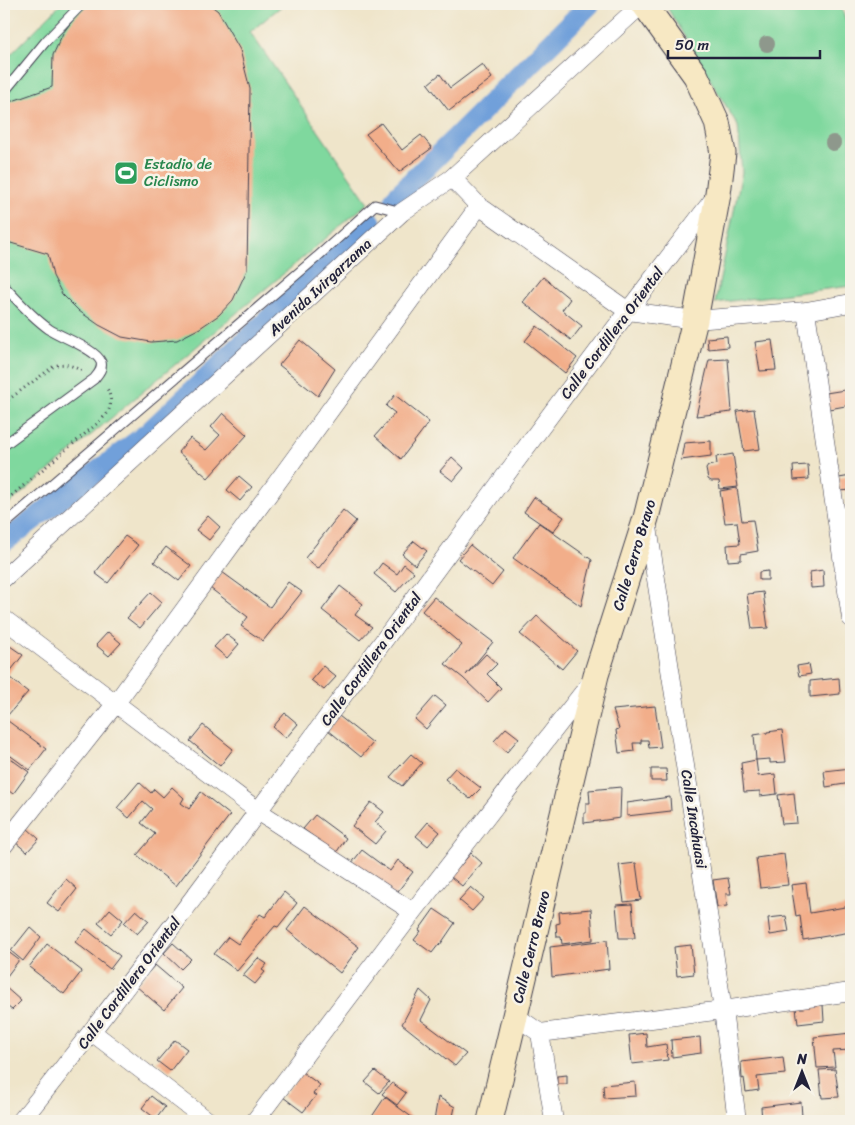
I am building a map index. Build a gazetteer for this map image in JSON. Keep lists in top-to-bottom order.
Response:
{
  "streets": {
    "street": [
      "Avenida Ivirgarzama",
      "Calle Cordillera Oriental",
      "Calle Cerro Bravo",
      "Calle Incahuasi"
    ]
  },
  "crossings": [
    ["Avenida Ivirgarzama", "Calle Cerro Bravo"],
    ["Calle Cordillera Oriental", "Calle Cerro Bravo"],
    ["Calle Cerro Bravo", "Calle Incahuasi"]
  ],
  "places": {
    "sports": ["Estadio de Ciclismo"]
  },
  "scale_bar": "50 m",
  "north": "top"
}
